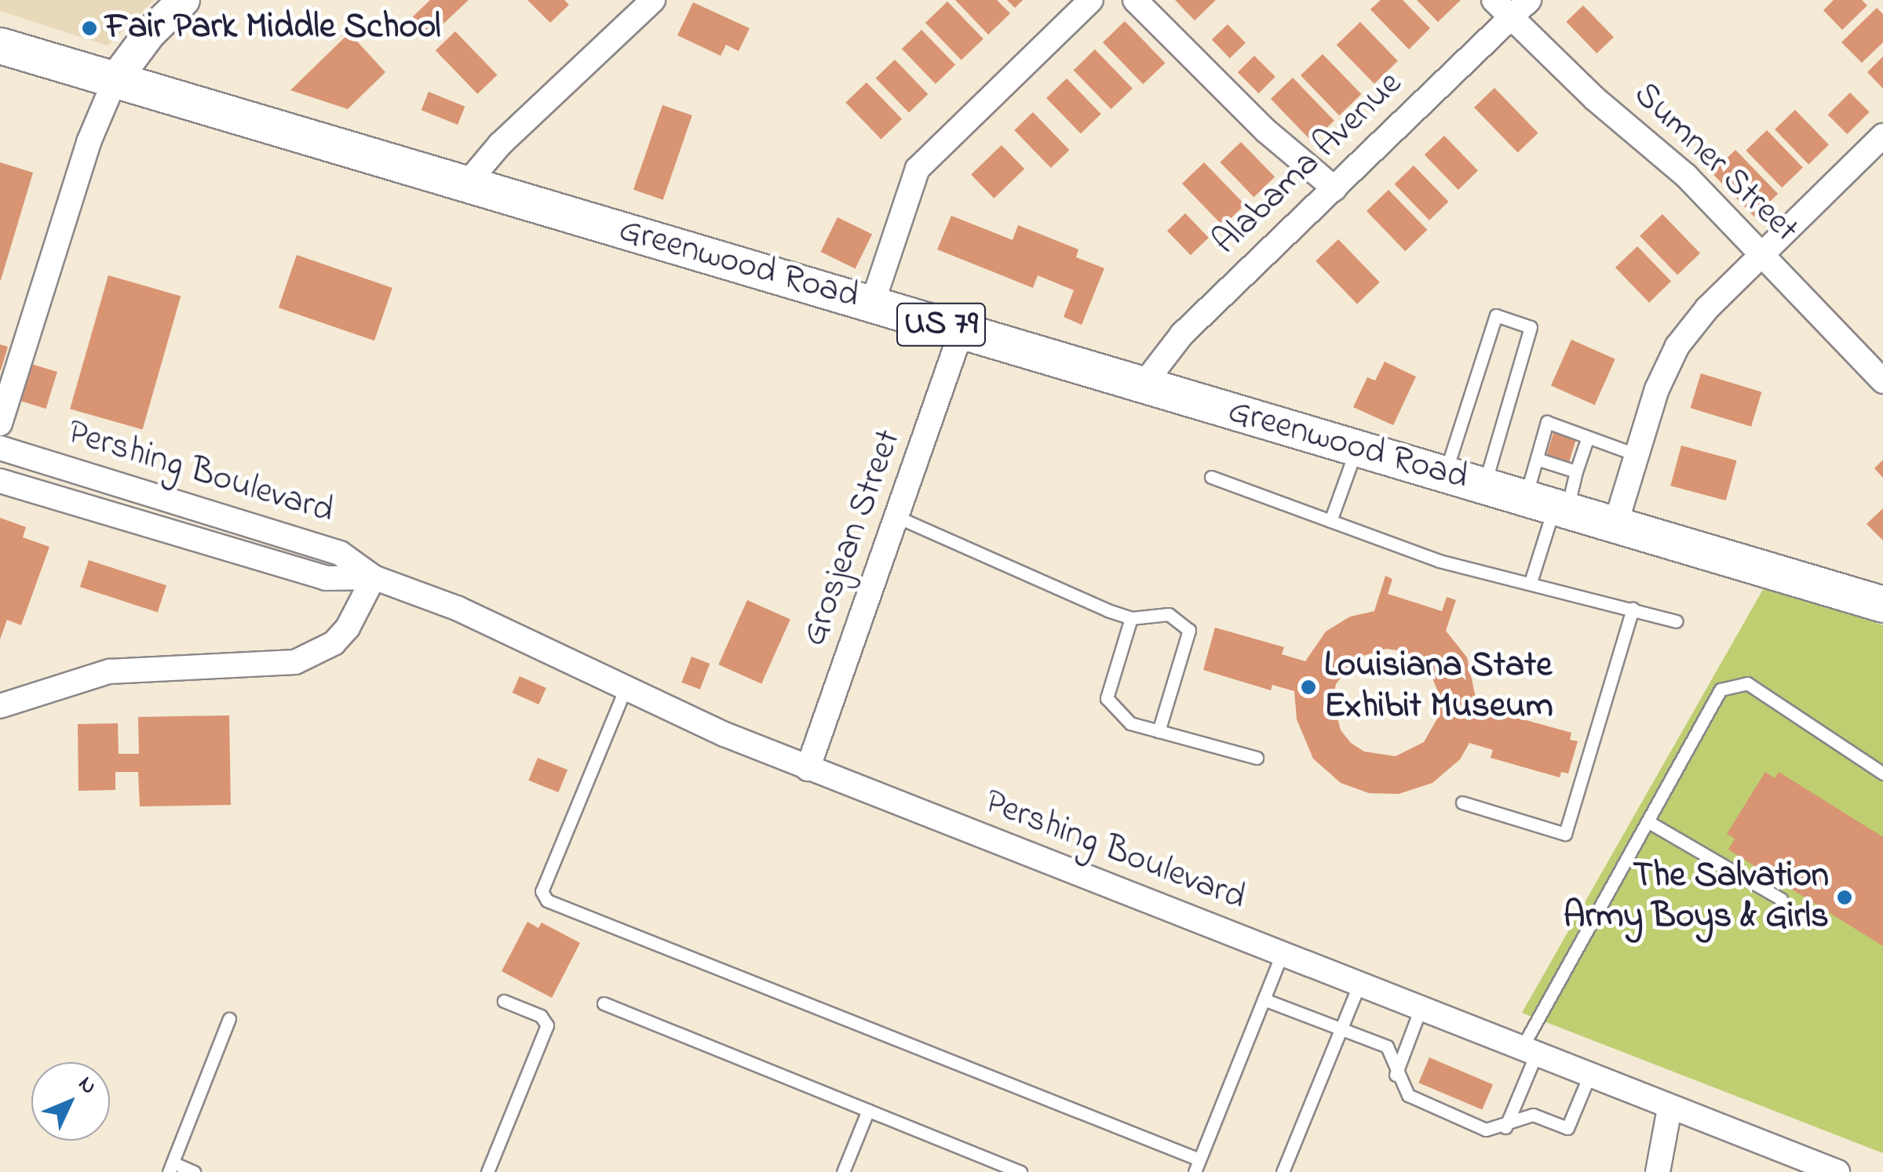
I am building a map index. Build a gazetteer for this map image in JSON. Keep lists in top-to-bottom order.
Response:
{
  "streets": {
    "main road": ["Greenwood Road", "US 79"],
    "street": [
      "Sumner Street",
      "Alabama Avenue",
      "Pershing Boulevard",
      "Grosjean Street"
    ]
  },
  "crossings": [
    ["Sumner Street", "Alabama Avenue"],
    ["Alabama Avenue", "Greenwood Road"],
    ["Greenwood Road", "Grosjean Street"],
    ["Pershing Boulevard", "Grosjean Street"]
  ],
  "places": ["Fair Park Middle School", "Louisiana State Exhibit Museum", "The Salvation Army Boys & Girls"],
  "north": "top right"
}
